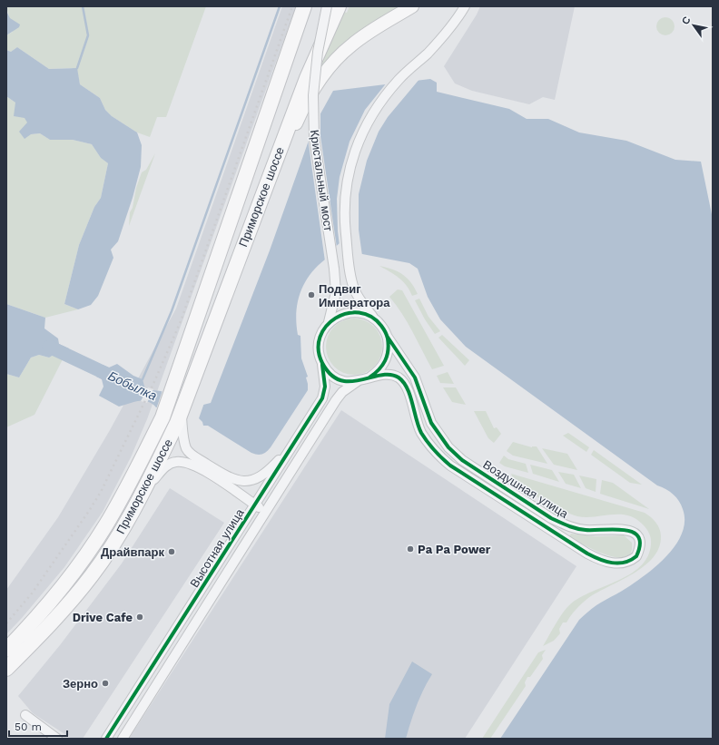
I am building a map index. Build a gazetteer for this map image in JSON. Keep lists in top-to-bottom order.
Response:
{
  "streets": {
    "main road": ["Приморское шоссе"],
    "street": ["Кристальный мост", "Воздушная улица", "Высотная улица"]
  },
  "crossings": [
    ["Кристальный мост", "Воздушная улица"],
    ["Кристальный мост", "Высотная улица"],
    ["Воздушная улица", "Высотная улица"]
  ],
  "water": ["Бобылка"],
  "places": [
    "Подвиг Императора",
    "Pa Pa Power",
    "Драйвпарк",
    "Drive Cafe",
    "Зерно"
  ],
  "scale_bar": "50 m",
  "north": "top left"
}
